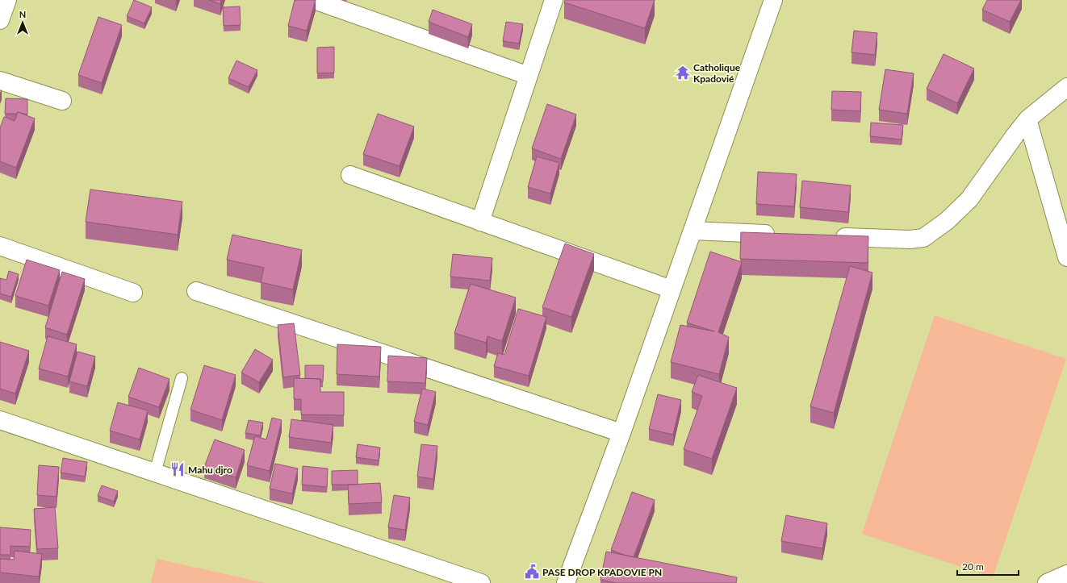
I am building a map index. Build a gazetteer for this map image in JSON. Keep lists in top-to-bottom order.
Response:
{
  "places": {
    "temple": ["Catholique Kpadovié"],
    "restaurant": ["Mahu djro"],
    "public building": ["PASE DROP KPADOVIE PN"]
  },
  "scale_bar": "20 m",
  "north": "top"
}
